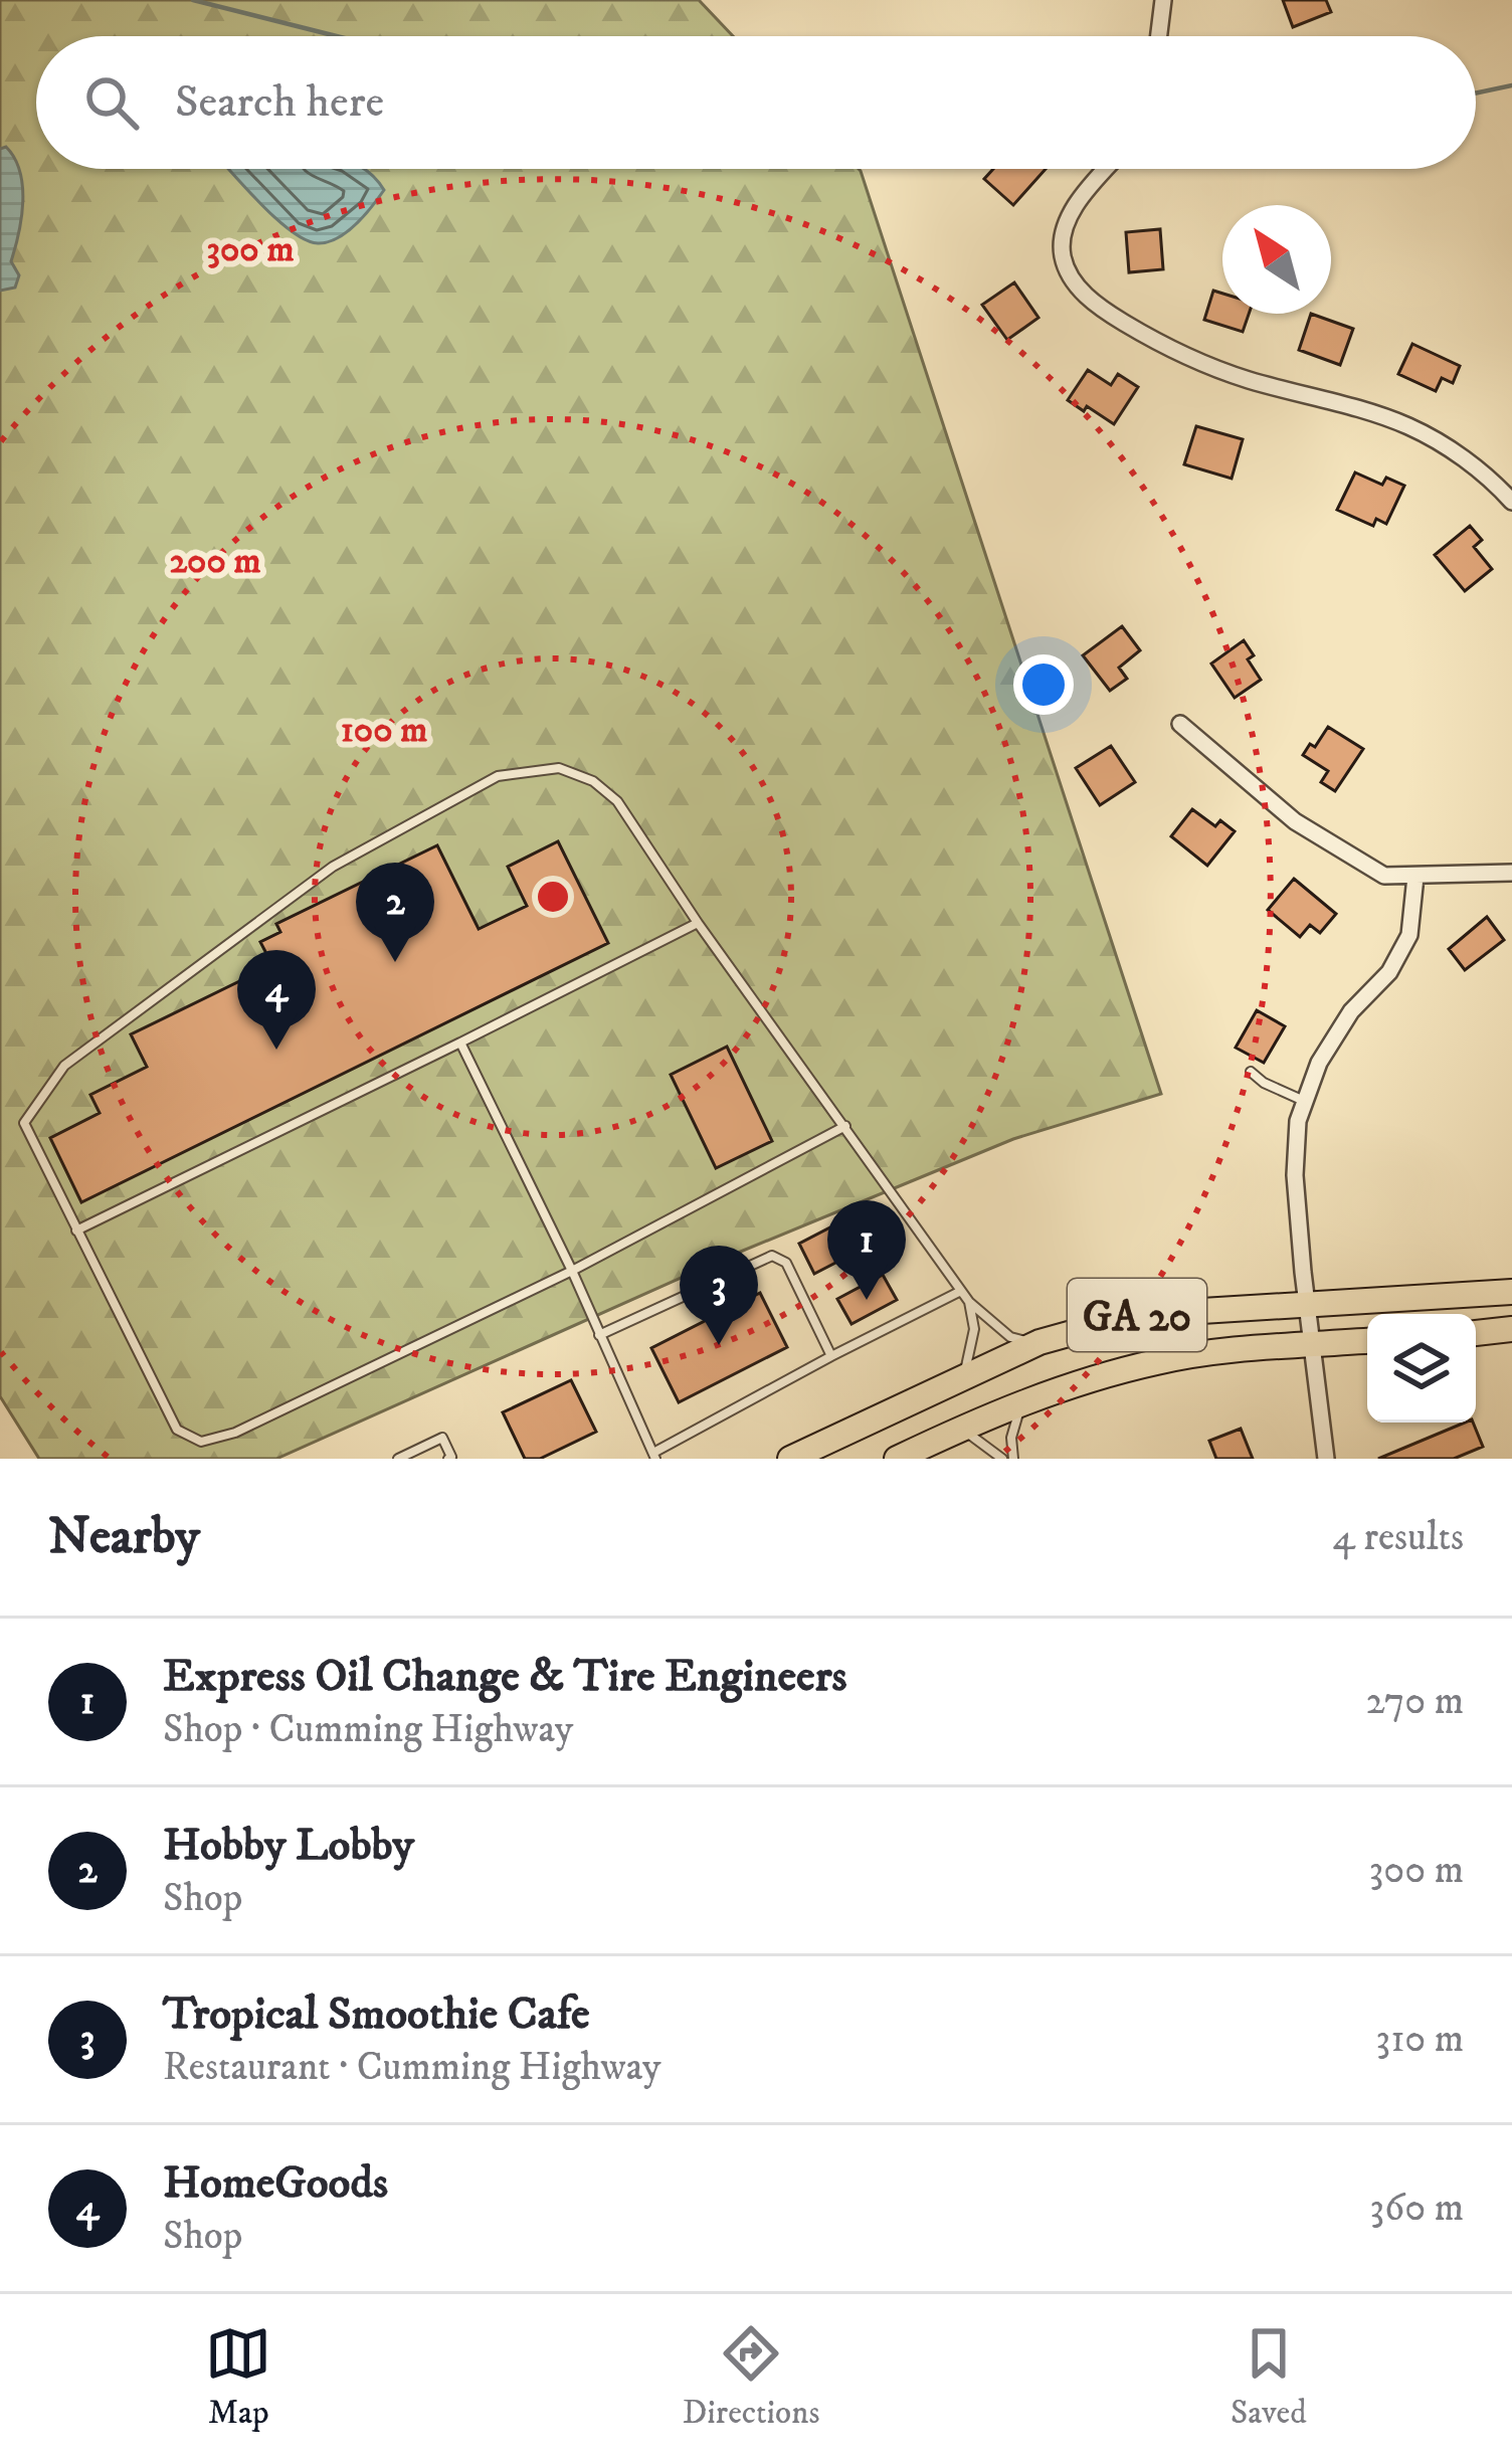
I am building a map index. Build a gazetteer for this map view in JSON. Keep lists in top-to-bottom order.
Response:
{
  "streets": {
    "main road": ["GA 20"]
  },
  "north": "top left",
  "page": {
    "search": "Search here",
    "pins": [
      "2",
      "4",
      "1",
      "3"
    ],
    "heading": ["Nearby", "4 results"],
    "list": [
      {
        "mark": "1",
        "name": "Express Oil Change & Tire Engineers",
        "note": "Shop · Cumming Highway",
        "value": "270 m"
      },
      {
        "mark": "2",
        "name": "Hobby Lobby",
        "note": "Shop",
        "value": "300 m"
      },
      {
        "mark": "3",
        "name": "Tropical Smoothie Cafe",
        "note": "Restaurant · Cumming Highway",
        "value": "310 m"
      },
      {
        "mark": "4",
        "name": "HomeGoods",
        "note": "Shop",
        "value": "360 m"
      }
    ],
    "nav": ["Map", "Directions", "Saved"]
  },
  "rings": ["300 m", "200 m", "100 m"]
}
